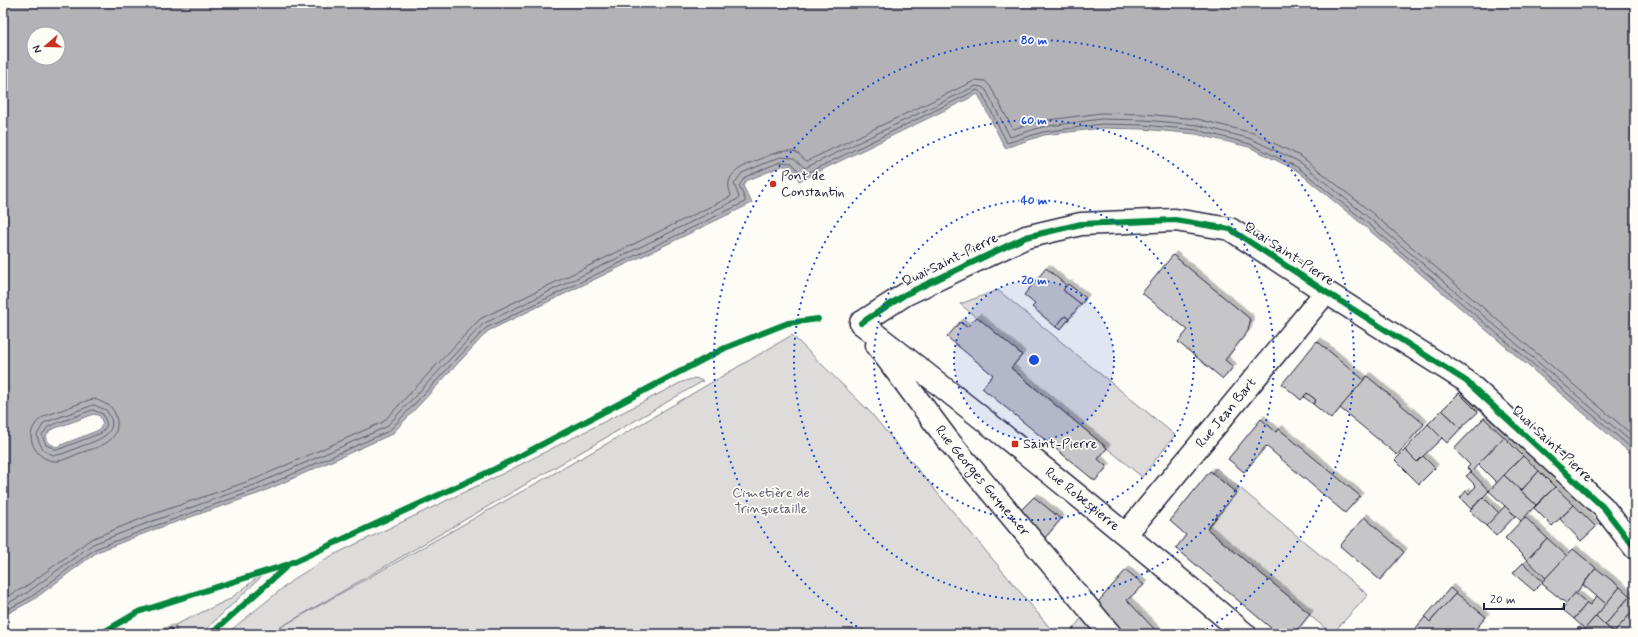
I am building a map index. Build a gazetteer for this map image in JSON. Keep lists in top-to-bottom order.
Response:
{
  "streets": {
    "street": [
      "Quai Saint-Pierre",
      "Rue Jean Bart",
      "Rue Georges Guynemer",
      "Rue Robespierre"
    ]
  },
  "crossings": [
    ["Quai Saint-Pierre", "Rue Jean Bart"],
    ["Quai Saint-Pierre", "Rue Georges Guynemer"],
    ["Quai Saint-Pierre", "Rue Robespierre"],
    ["Rue Jean Bart", "Rue Robespierre"],
    ["Rue Georges Guynemer", "Rue Robespierre"]
  ],
  "parks": ["Cimetière de Trinquetaille"],
  "places": {
    "other": ["Pont de Constantin"],
    "transit": ["Saint-Pierre"]
  },
  "scale_bar": "20 m",
  "north": "left",
  "rings": [
    "80 m",
    "60 m",
    "40 m",
    "20 m"
  ]
}
